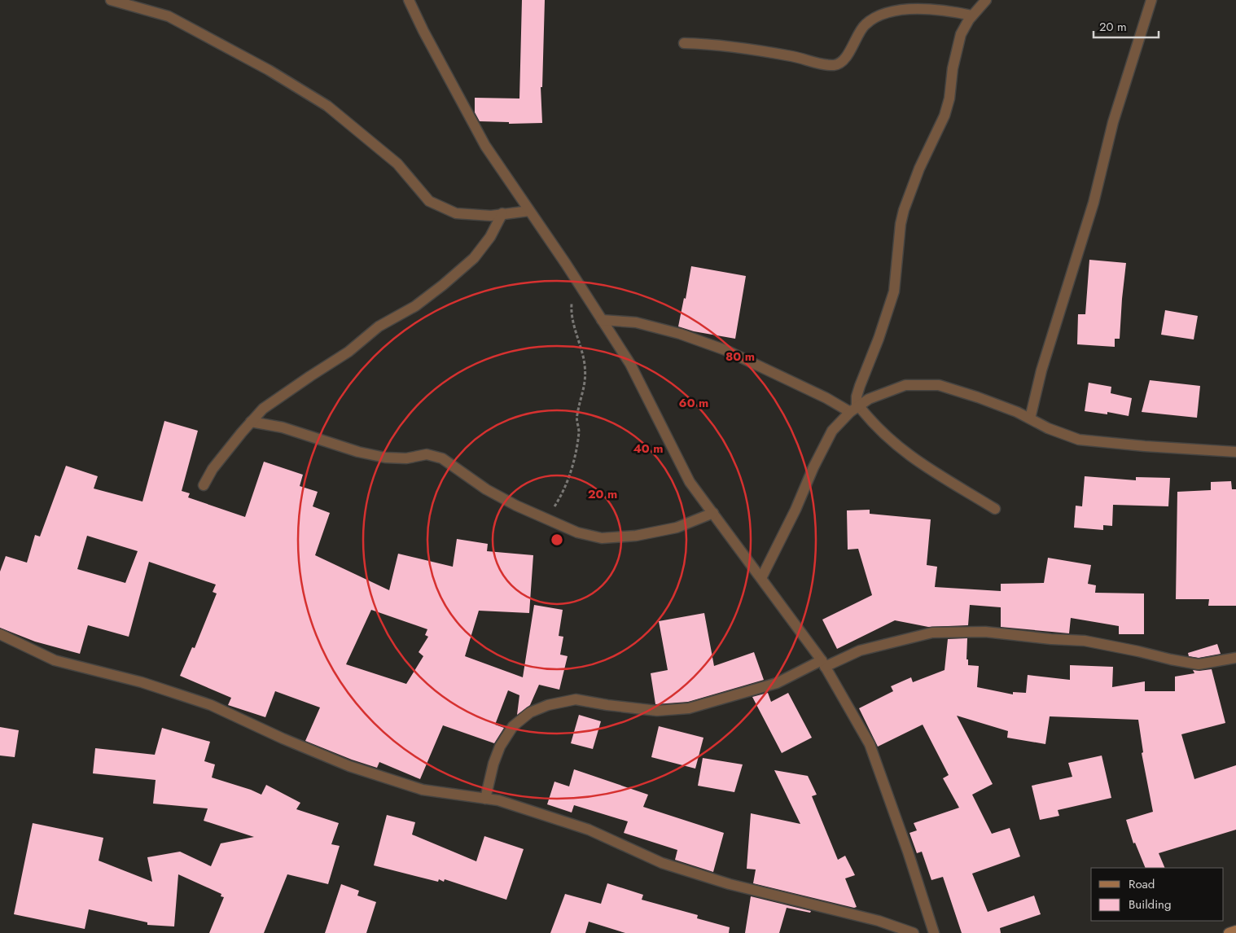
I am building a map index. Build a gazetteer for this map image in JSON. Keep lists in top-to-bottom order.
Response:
{
  "legend": ["Road", "Building"],
  "scale_bar": "20 m",
  "rings": [
    "80 m",
    "60 m",
    "40 m",
    "20 m"
  ]
}
